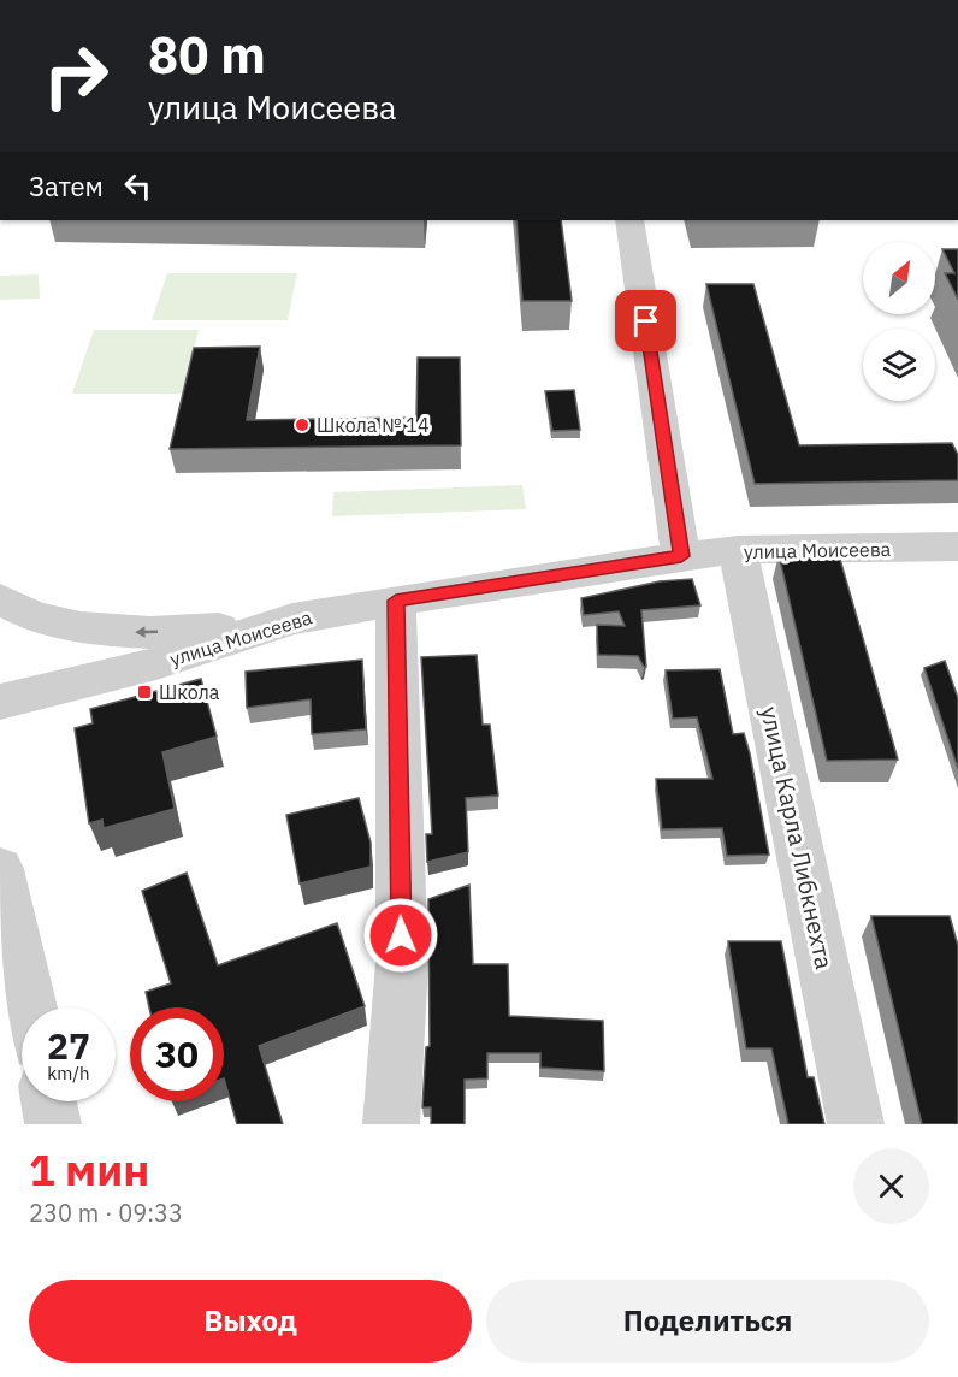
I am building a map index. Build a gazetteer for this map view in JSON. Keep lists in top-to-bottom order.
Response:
{
  "streets": {
    "street": ["улица Моисеева", "улица Карла Либкнехта"]
  },
  "crossings": [
    ["улица Моисеева", "улица Карла Либкнехта"]
  ],
  "places": {
    "other": ["Школа № 14"],
    "transit": ["Школа"]
  },
  "north": "top right",
  "page": {
    "turn": ["80 m", "улица Моисеева"],
    "then": "Затем",
    "speed": "27 km/h",
    "limit": "30",
    "heading": ["1 мин", "230 m · 09:33"],
    "buttons": ["Выход", "Поделиться"]
  }
}
